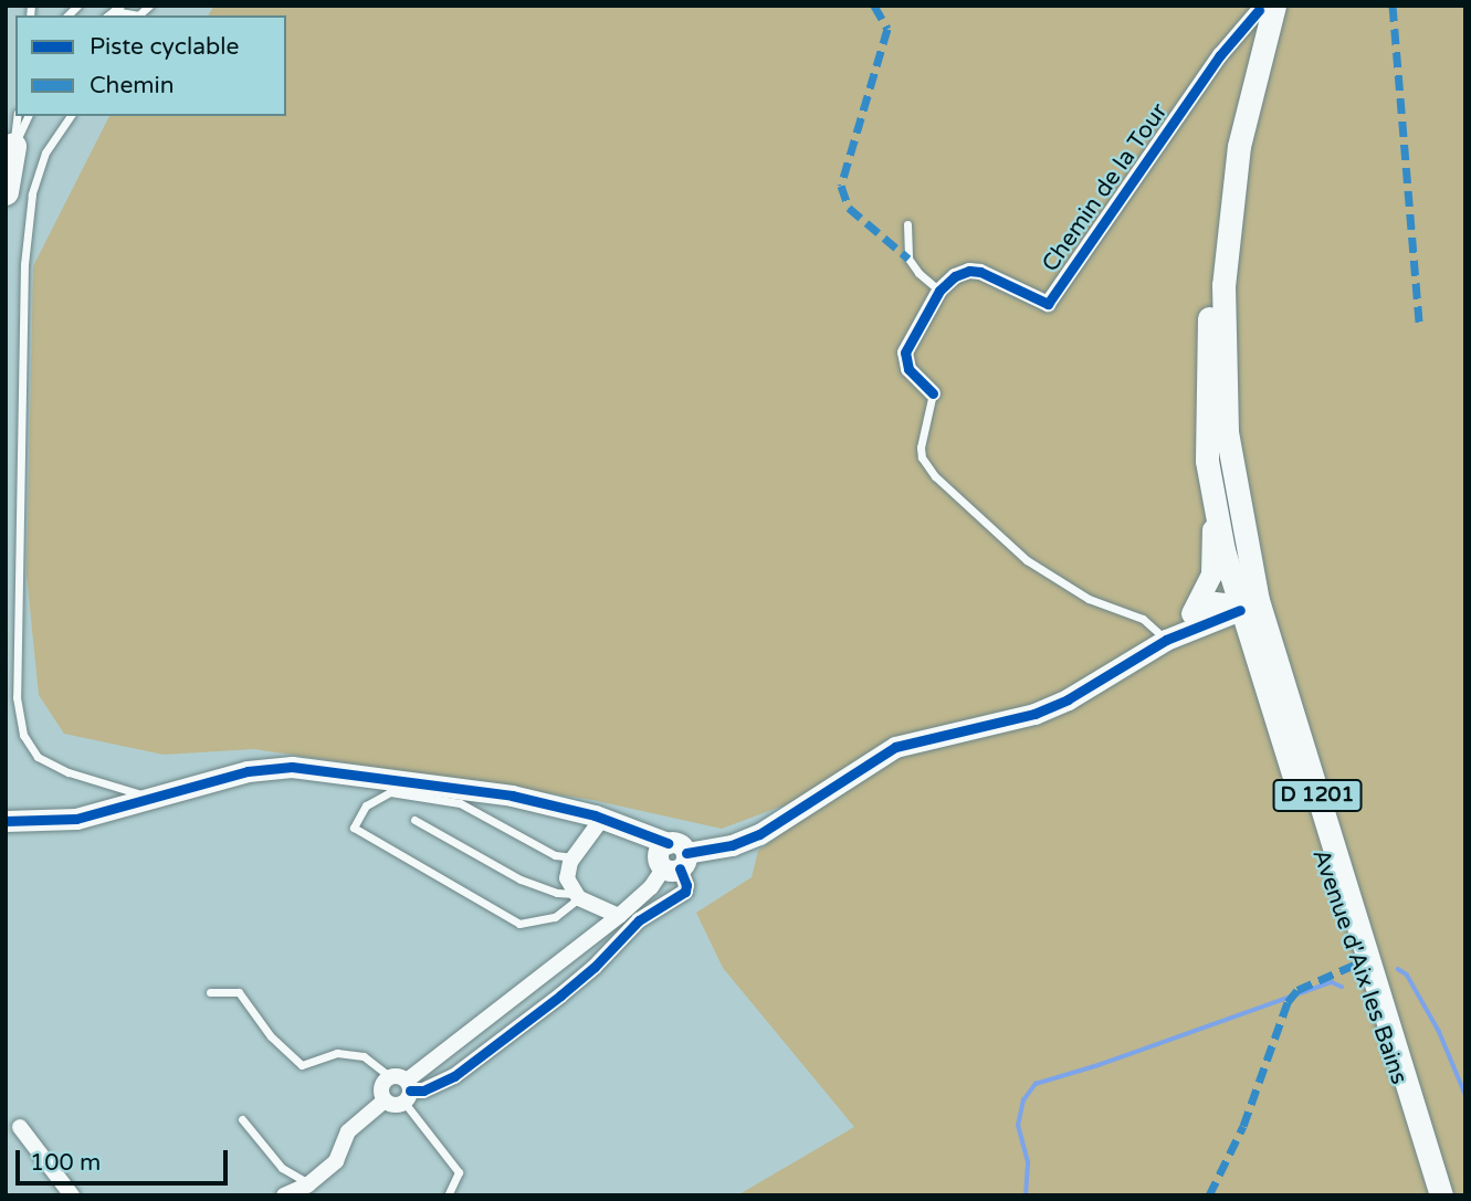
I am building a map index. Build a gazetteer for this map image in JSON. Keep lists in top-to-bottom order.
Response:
{
  "streets": {
    "main road": ["D 1201", "Avenue d'Aix les Bains"],
    "street": ["Chemin de la Tour"]
  },
  "crossings": [
    ["Chemin de la Tour", "Avenue d'Aix les Bains"]
  ],
  "legend": ["Piste cyclable", "Chemin"],
  "scale_bar": "100 m"
}
